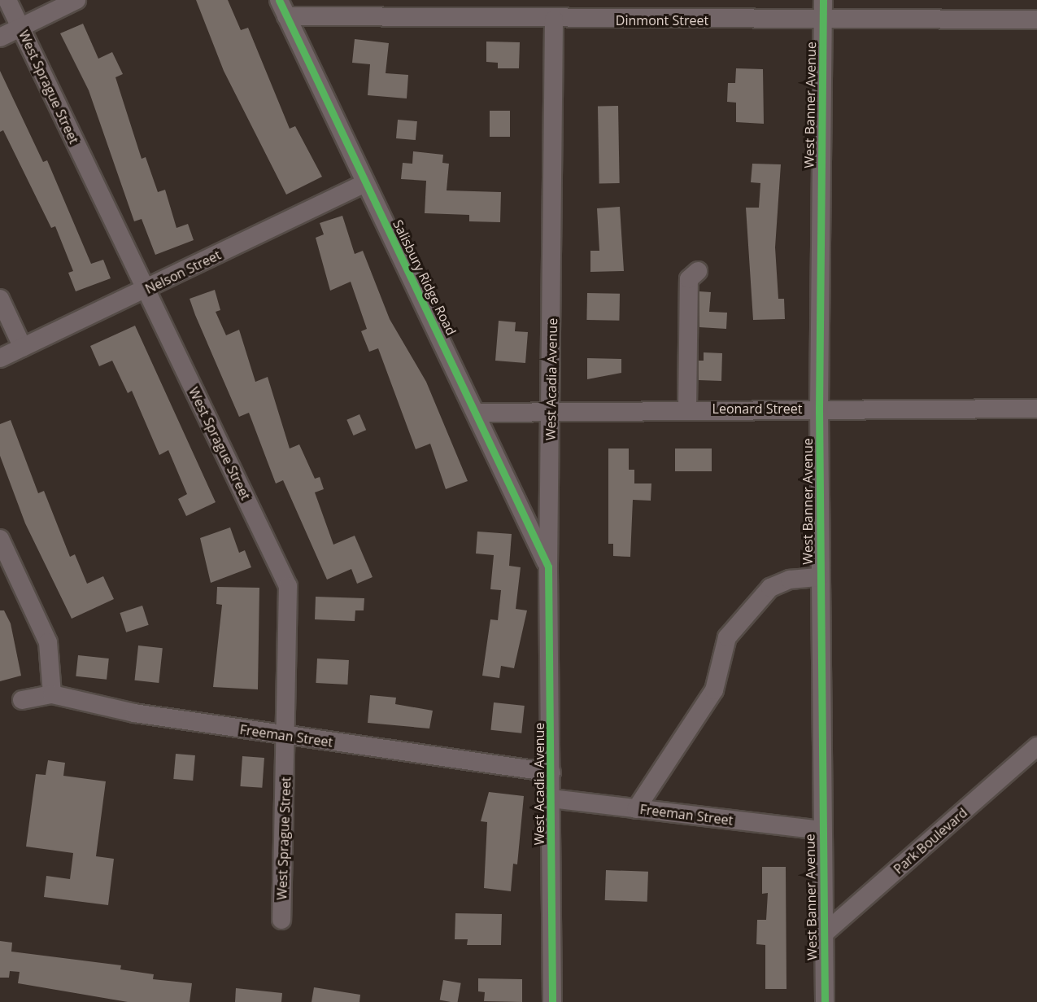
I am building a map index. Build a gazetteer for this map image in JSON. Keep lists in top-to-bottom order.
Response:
{
  "streets": {
    "street": [
      "Dinmont Street",
      "West Sprague Street",
      "West Banner Avenue",
      "Nelson Street",
      "Salisbury Ridge Road",
      "West Acadia Avenue",
      "Leonard Street",
      "Freeman Street",
      "Park Boulevard"
    ]
  },
  "crossings": [
    ["Dinmont Street", "West Banner Avenue"],
    ["Dinmont Street", "Salisbury Ridge Road"],
    ["Dinmont Street", "West Acadia Avenue"],
    ["West Sprague Street", "Nelson Street"],
    ["West Sprague Street", "Freeman Street"],
    ["West Banner Avenue", "Leonard Street"],
    ["West Banner Avenue", "Freeman Street"],
    ["West Banner Avenue", "Park Boulevard"],
    ["Nelson Street", "Salisbury Ridge Road"],
    ["Salisbury Ridge Road", "West Acadia Avenue"],
    ["Salisbury Ridge Road", "Leonard Street"],
    ["West Acadia Avenue", "Leonard Street"],
    ["West Acadia Avenue", "Freeman Street"]
  ]
}
